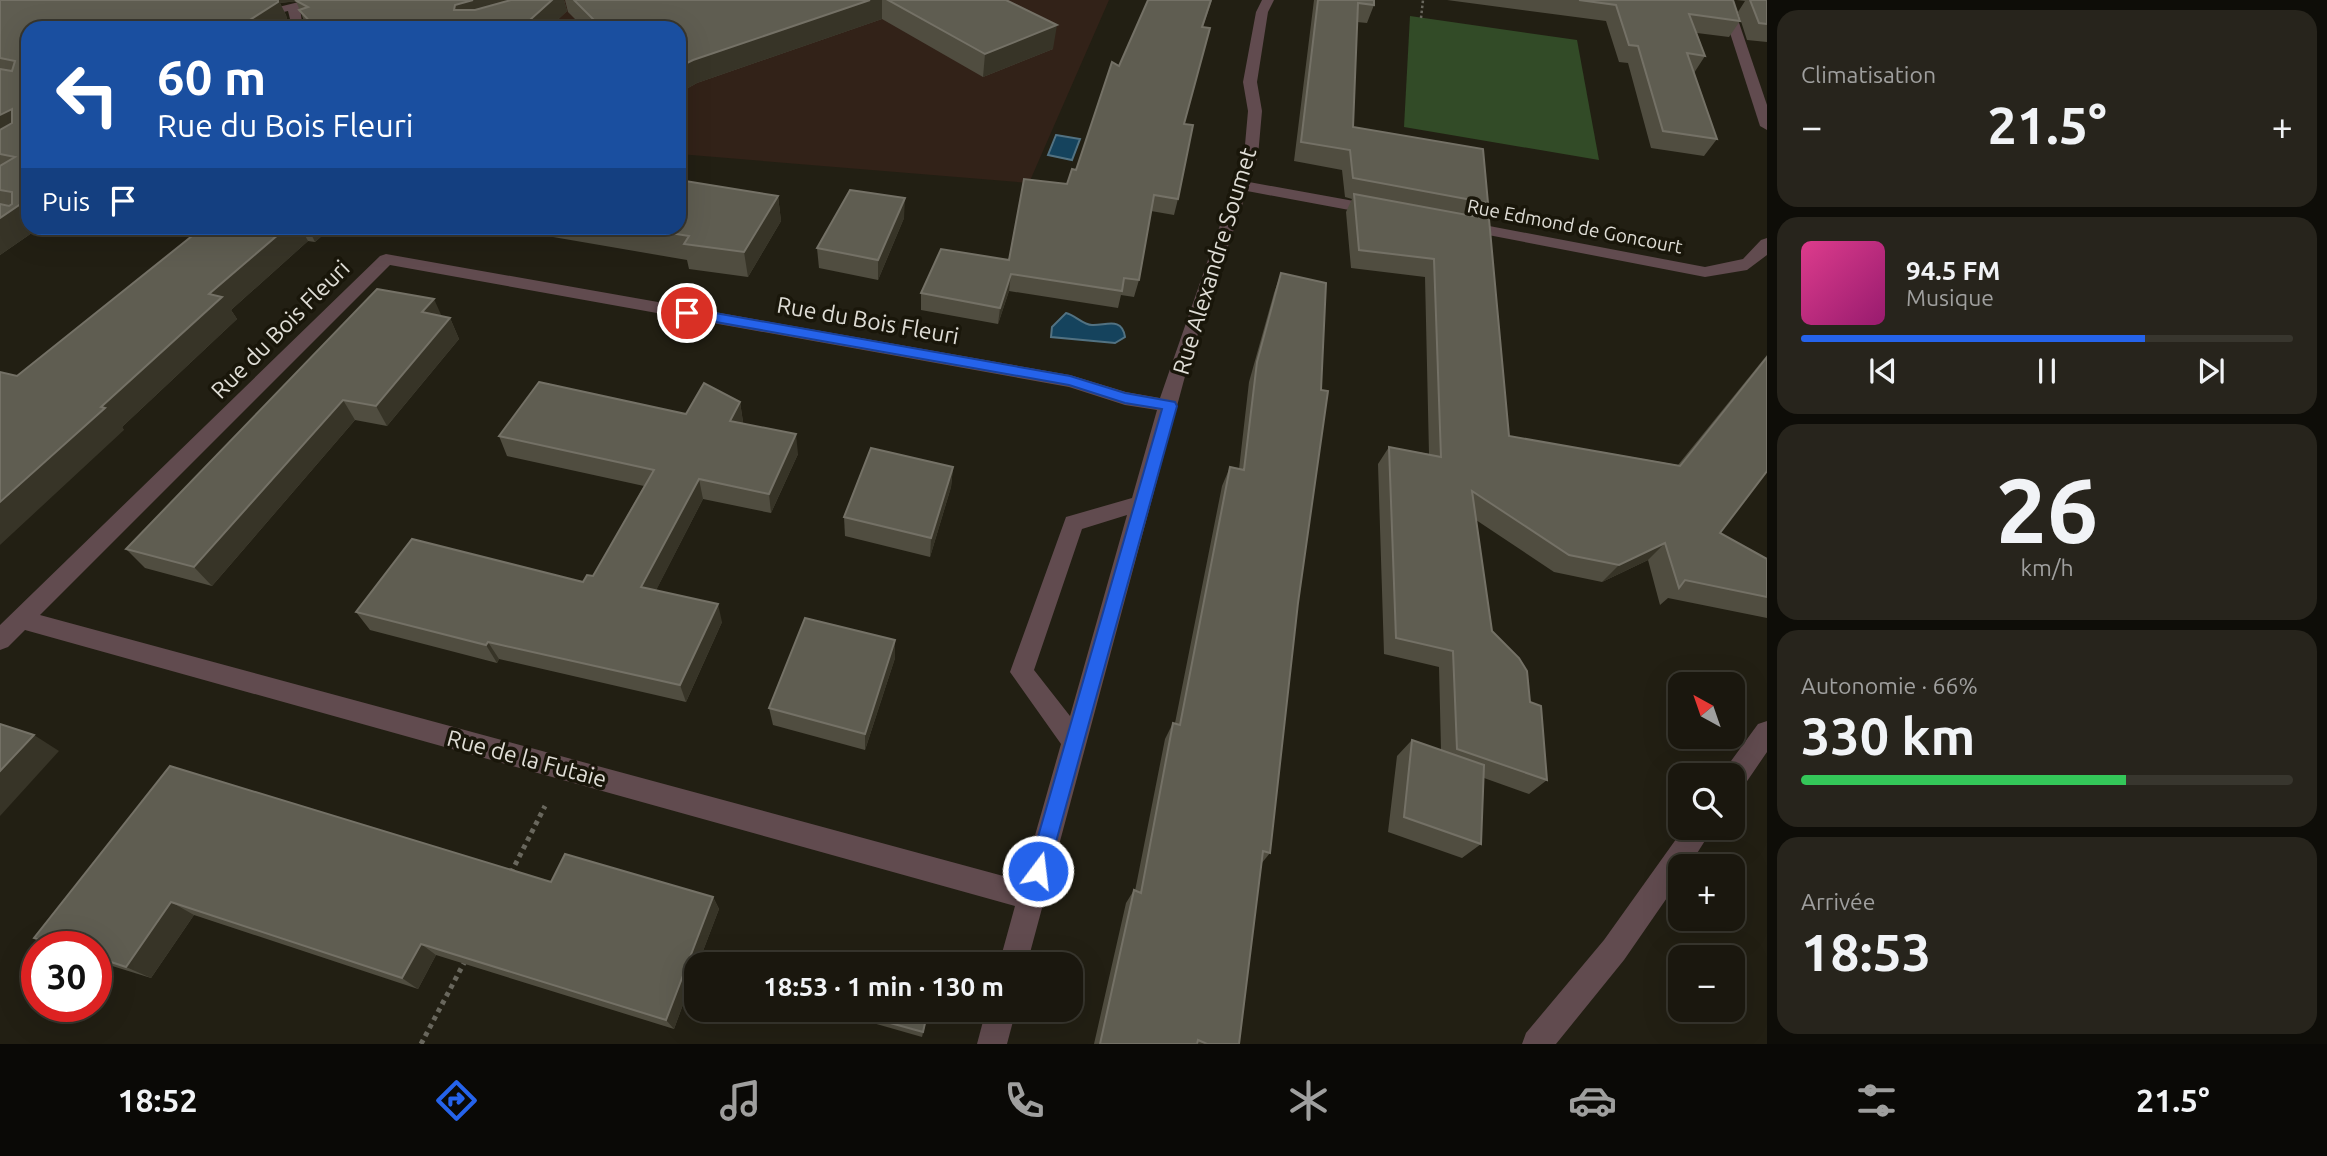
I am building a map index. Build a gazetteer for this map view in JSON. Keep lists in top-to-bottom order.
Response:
{
  "streets": {
    "street": [
      "Rue Edmond de Goncourt",
      "Rue Alexandre Soumet",
      "Rue du Bois Fleuri",
      "Rue de la Futaie"
    ]
  },
  "crossings": [
    ["Rue Alexandre Soumet", "Rue du Bois Fleuri"],
    ["Rue Alexandre Soumet", "Rue de la Futaie"],
    ["Rue du Bois Fleuri", "Rue de la Futaie"]
  ],
  "north": "top left",
  "page": {
    "tile": [
      "Climatisation",
      ["26", "km/h"],
      ["Autonomie · 66%", "330 km"],
      ["Arrivée", "18:53"]
    ],
    "turn": ["60 m", "Rue du Bois Fleuri"],
    "heat": ["−", "21.5°", "+"],
    "then": "Puis",
    "song": ["94.5 FM", "Musique"],
    "map_buttons": ["+", "−"],
    "limit": "30",
    "trip": "18:53 · 1 min · 130 m",
    "tabs": ["18:52", "21.5°"]
  }
}
